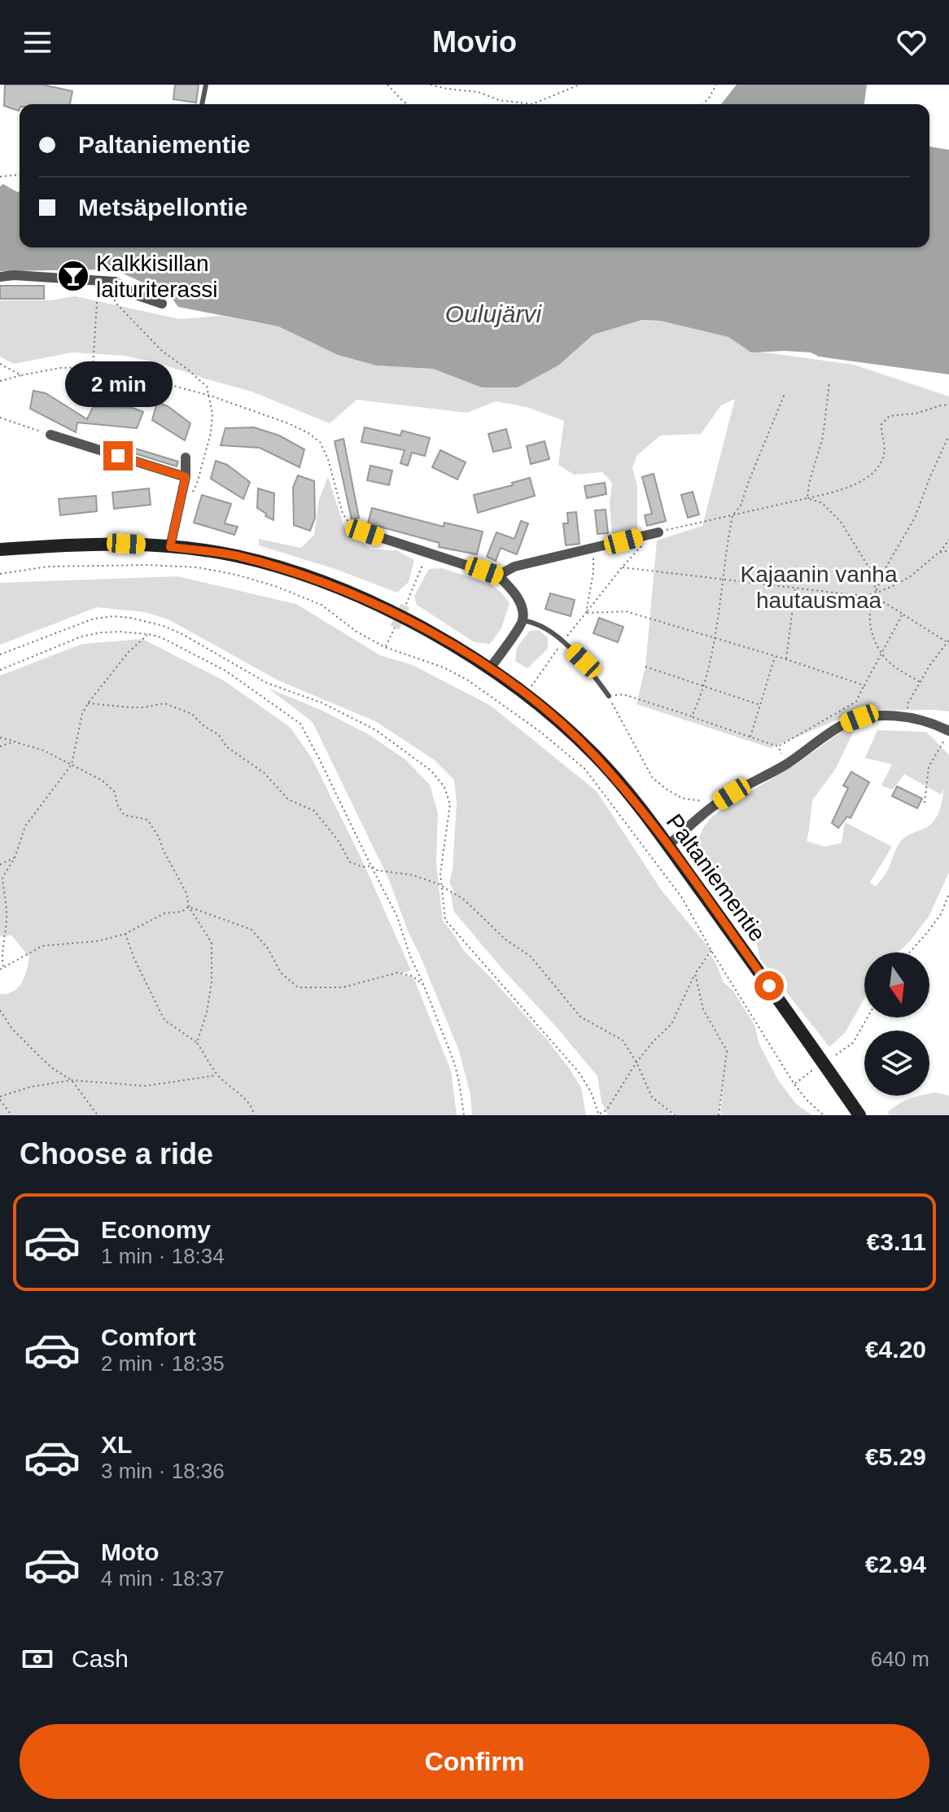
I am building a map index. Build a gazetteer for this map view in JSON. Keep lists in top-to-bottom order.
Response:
{
  "streets": {
    "street": ["Paltaniementie"]
  },
  "water": ["Oulujärvi"],
  "parks": ["Kajaanin vanha hautausmaa"],
  "places": {
    "bar": ["Kalkkisillan laituriterassi"]
  },
  "north": "bottom",
  "page": {
    "header": "Movio",
    "banner": ["Paltaniementie", "Metsäpellontie"],
    "bubble": "2 min",
    "heading": "Choose a ride",
    "list": [
      {
        "name": "Economy",
        "note": "1 min · 18:34",
        "value": "€3.11"
      },
      {
        "name": "Comfort",
        "note": "2 min · 18:35",
        "value": "€4.20"
      },
      {
        "name": "XL",
        "note": "3 min · 18:36",
        "value": "€5.29"
      },
      {
        "name": "Moto",
        "note": "4 min · 18:37",
        "value": "€2.94"
      }
    ],
    "pay": ["Cash", "640 m"],
    "buttons": "Confirm"
  }
}
